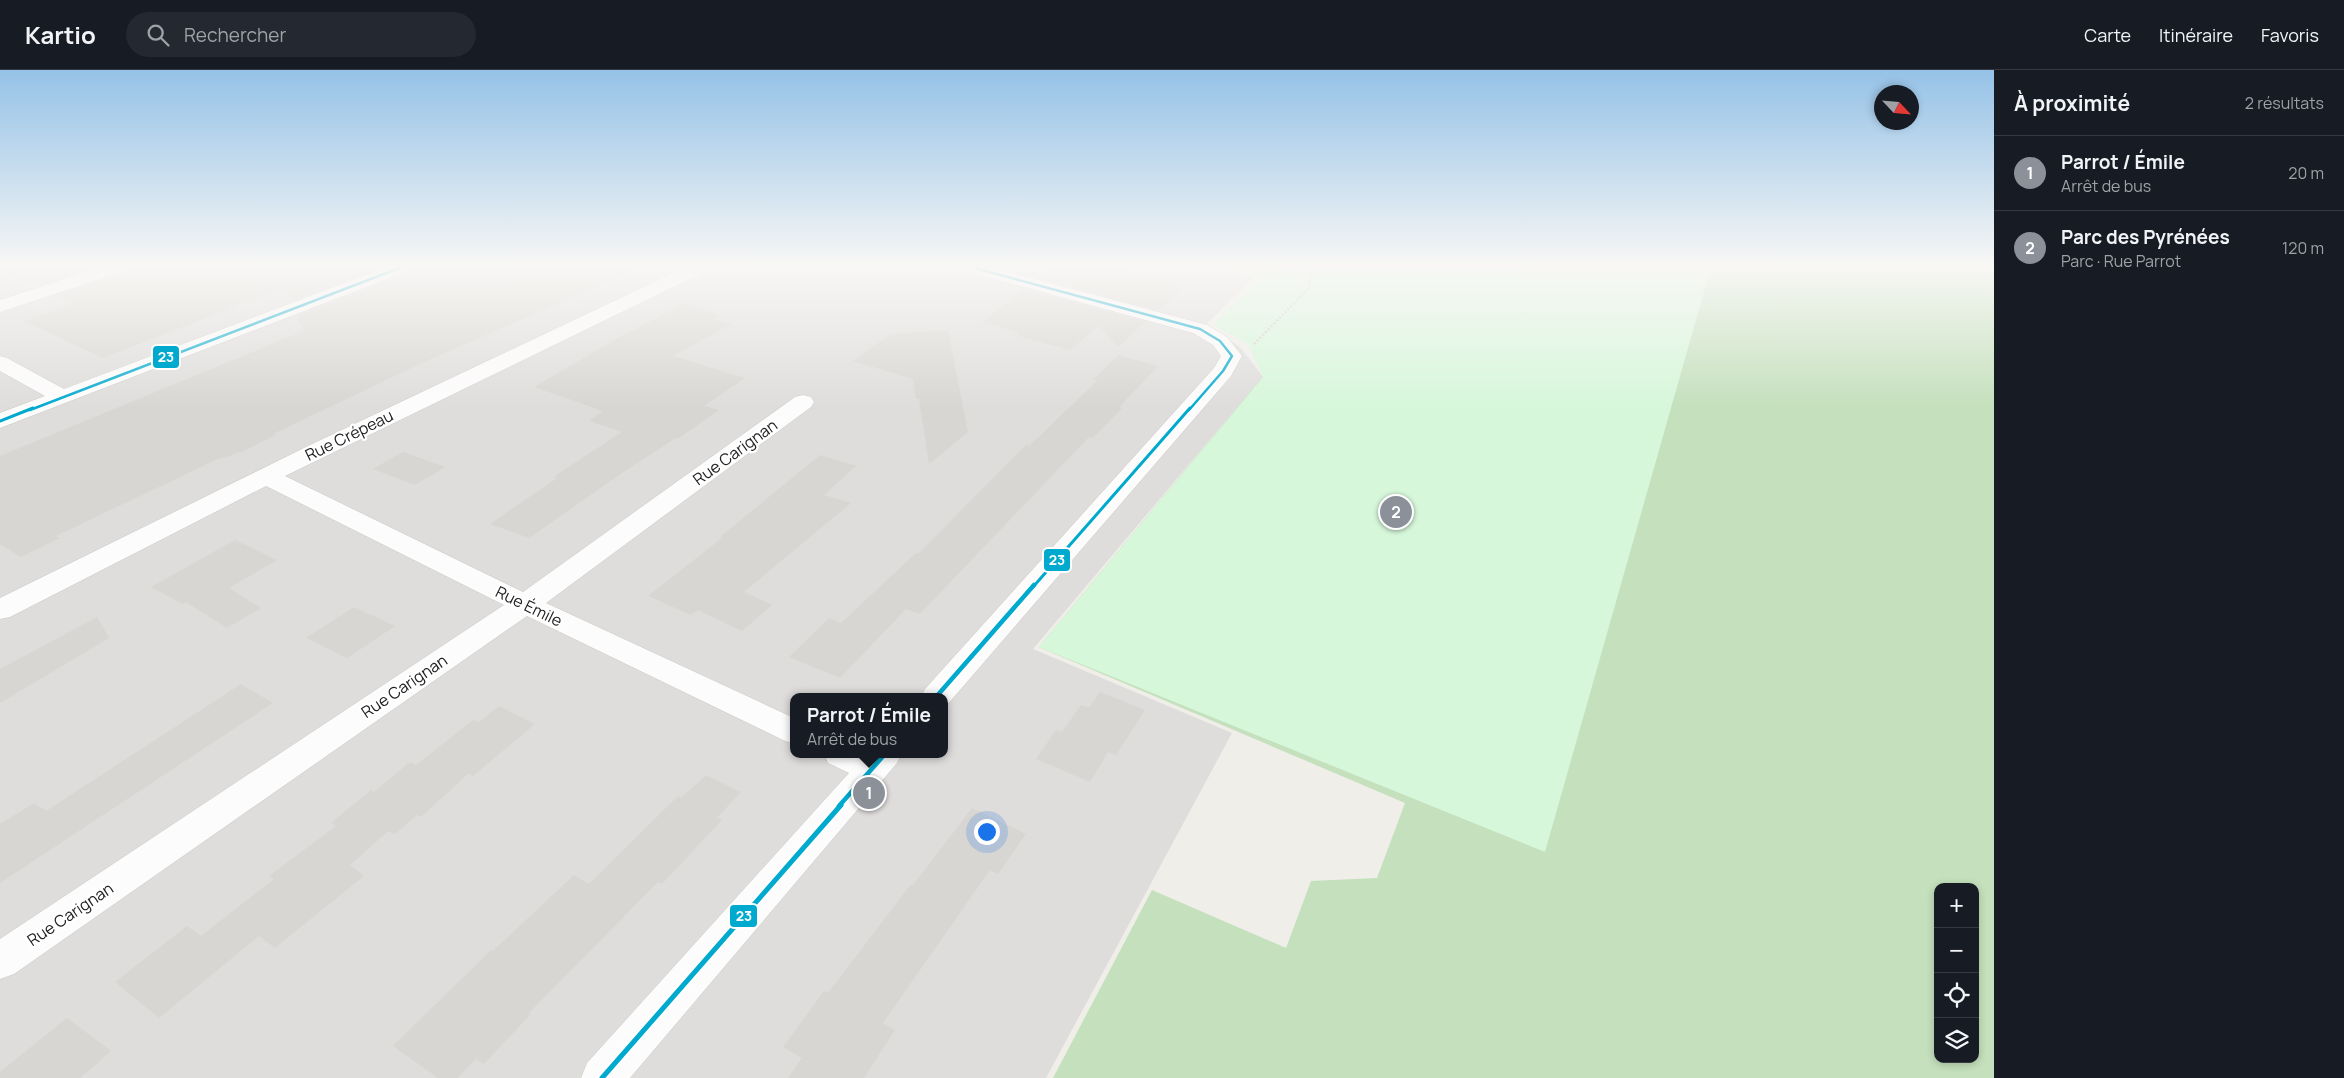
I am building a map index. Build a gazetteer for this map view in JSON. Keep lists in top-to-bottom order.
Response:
{
  "streets": {
    "street": ["Rue Crépeau", "Rue Carignan", "Rue Émile"]
  },
  "crossings": [
    ["Rue Crépeau", "Rue Émile"],
    ["Rue Carignan", "Rue Émile"]
  ],
  "lines": ["transit line 23"],
  "north": "bottom right",
  "page": {
    "header": "Kartio",
    "search": "Rechercher",
    "nav": ["Carte", "Itinéraire", "Favoris"],
    "heading": ["À proximité", "2 résultats"],
    "list": [
      {
        "mark": "1",
        "name": "Parrot / Émile",
        "note": "Arrêt de bus",
        "value": "20 m"
      },
      {
        "mark": "2",
        "name": "Parc des Pyrénées",
        "note": "Parc · Rue Parrot",
        "value": "120 m"
      }
    ],
    "pins": ["2", "1"],
    "popup": ["Parrot / Émile", "Arrêt de bus"],
    "map_buttons": ["+", "−"]
  }
}
